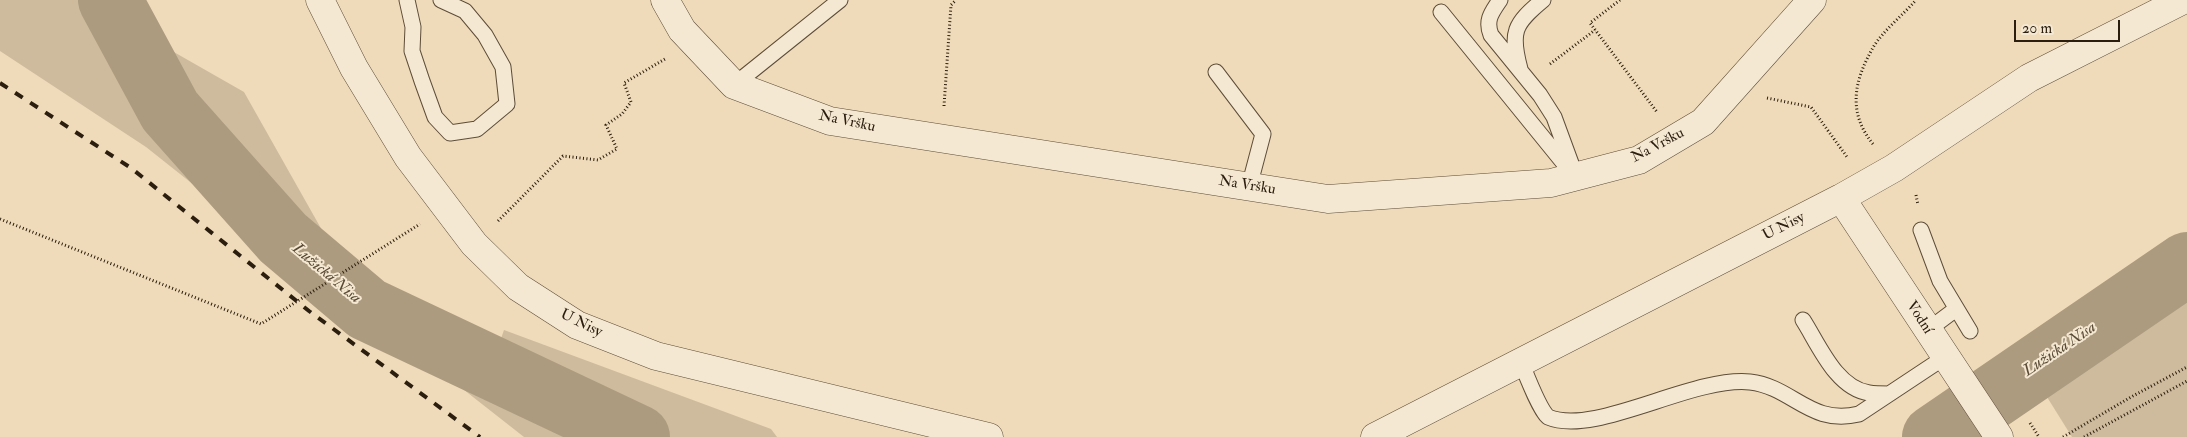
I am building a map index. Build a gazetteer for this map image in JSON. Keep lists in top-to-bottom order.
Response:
{
  "streets": {
    "street": ["Na Vršku", "U Nisy", "Vodní"]
  },
  "crossings": [
    ["U Nisy", "Vodní"]
  ],
  "water": ["Lužická Nisa"],
  "scale_bar": "20 m"
}
